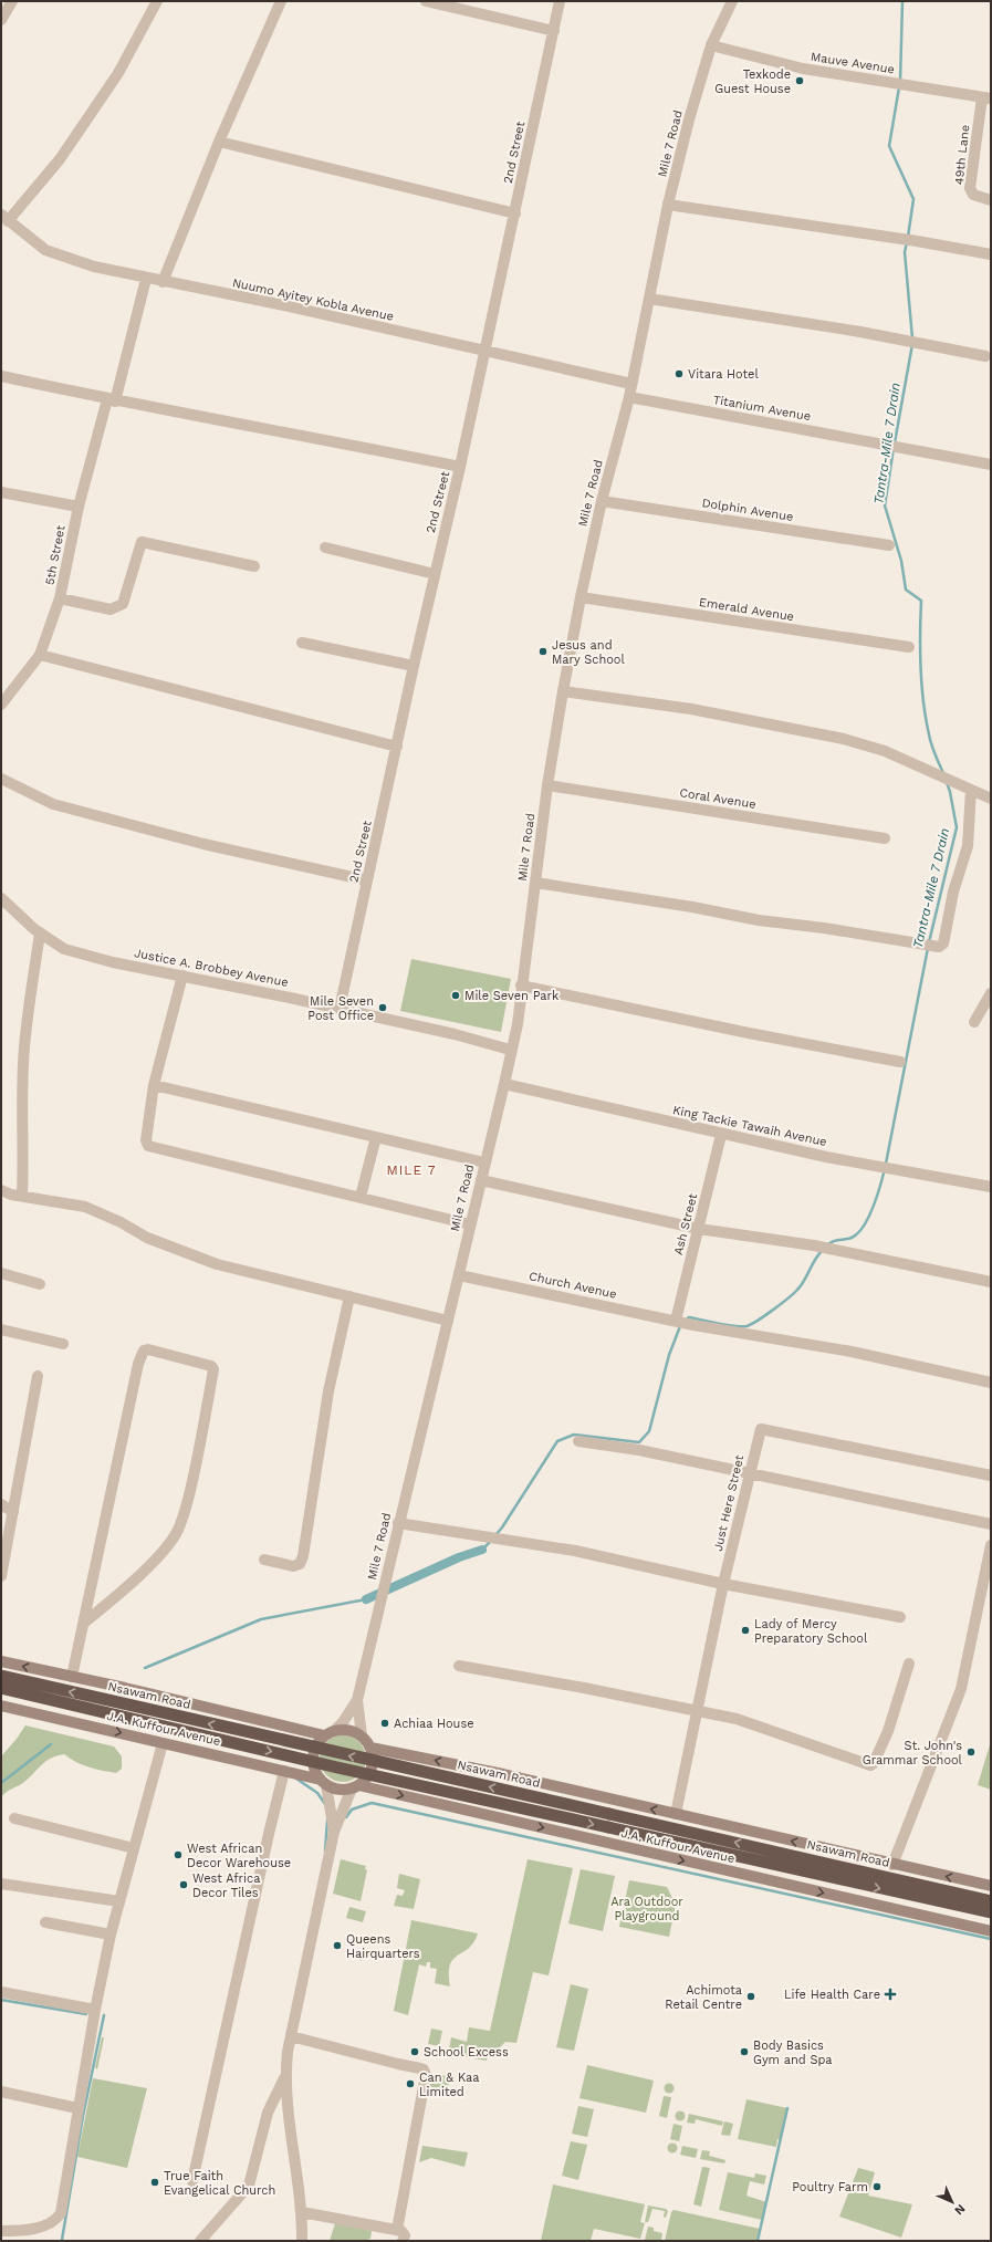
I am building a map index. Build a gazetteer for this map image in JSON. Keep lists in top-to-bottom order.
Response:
{
  "streets": {
    "highway": ["Nsawam Road"],
    "main road": ["J.A. Kuffour Avenue"],
    "street": [
      "Mauve Avenue",
      "Mile 7 Road",
      "2nd Street",
      "49th Lane",
      "Nuumo Ayitey Kobla Avenue",
      "Titanium Avenue",
      "Dolphin Avenue",
      "5th Street",
      "Emerald Avenue",
      "Coral Avenue",
      "Justice A. Brobbey Avenue",
      "King Tackie Tawaih Avenue",
      "Ash Street",
      "Church Avenue",
      "Just Here Street"
    ]
  },
  "crossings": [
    ["Mauve Avenue", "Mile 7 Road"],
    ["Mauve Avenue", "49th Lane"],
    ["Mile 7 Road", "Nuumo Ayitey Kobla Avenue"],
    ["Mile 7 Road", "Titanium Avenue"],
    ["Mile 7 Road", "Dolphin Avenue"],
    ["Mile 7 Road", "Emerald Avenue"],
    ["Mile 7 Road", "Coral Avenue"],
    ["Mile 7 Road", "Justice A. Brobbey Avenue"],
    ["Mile 7 Road", "King Tackie Tawaih Avenue"],
    ["Mile 7 Road", "Church Avenue"],
    ["2nd Street", "Nuumo Ayitey Kobla Avenue"],
    ["2nd Street", "Justice A. Brobbey Avenue"],
    ["Nuumo Ayitey Kobla Avenue", "5th Street"],
    ["King Tackie Tawaih Avenue", "Ash Street"],
    ["Ash Street", "Church Avenue"]
  ],
  "districts": ["MILE 7"],
  "water": ["Tantra-Mile 7 Drain"],
  "parks": ["Ara Outdoor Playground"],
  "places": {
    "other": [
      "Texkode Guest House",
      "Vitara Hotel",
      "Jesus and Mary School",
      "Mile Seven Park",
      "Mile Seven Post Office",
      "Lady of Mercy Preparatory School",
      "Achiaa House",
      "St. John's Grammar School",
      "West African Decor Warehouse",
      "West Africa Decor Tiles",
      "Queens Hairquarters",
      "Achimota Retail Centre",
      "School Excess",
      "Body Basics Gym and Spa",
      "Can & Kaa Limited",
      "True Faith Evangelical Church",
      "Poultry Farm"
    ],
    "health": ["Life Health Care"]
  },
  "north": "bottom right"
}
